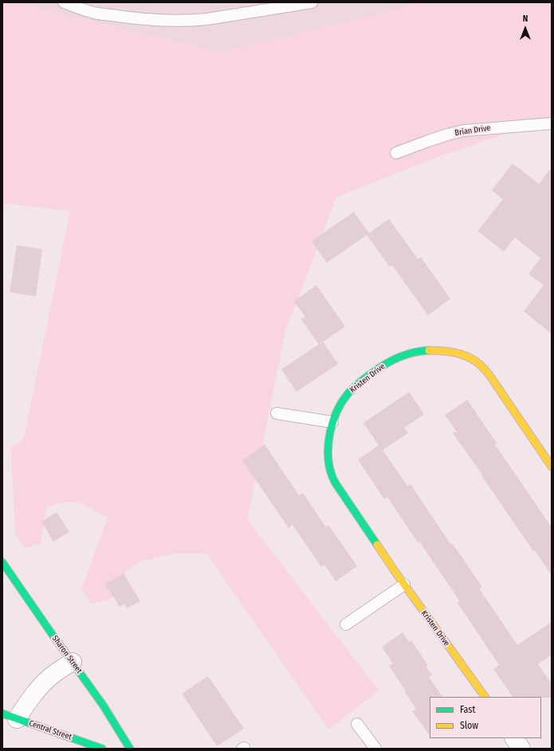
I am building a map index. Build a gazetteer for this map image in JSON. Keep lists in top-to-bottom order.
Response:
{
  "streets": {
    "street": ["Kristen Drive", "Sharon Street", "Central Street"],
    "lane": ["Brian Drive"]
  },
  "crossings": [
    ["Sharon Street", "Central Street"]
  ],
  "legend": ["Fast", "Slow"],
  "north": "top"
}
